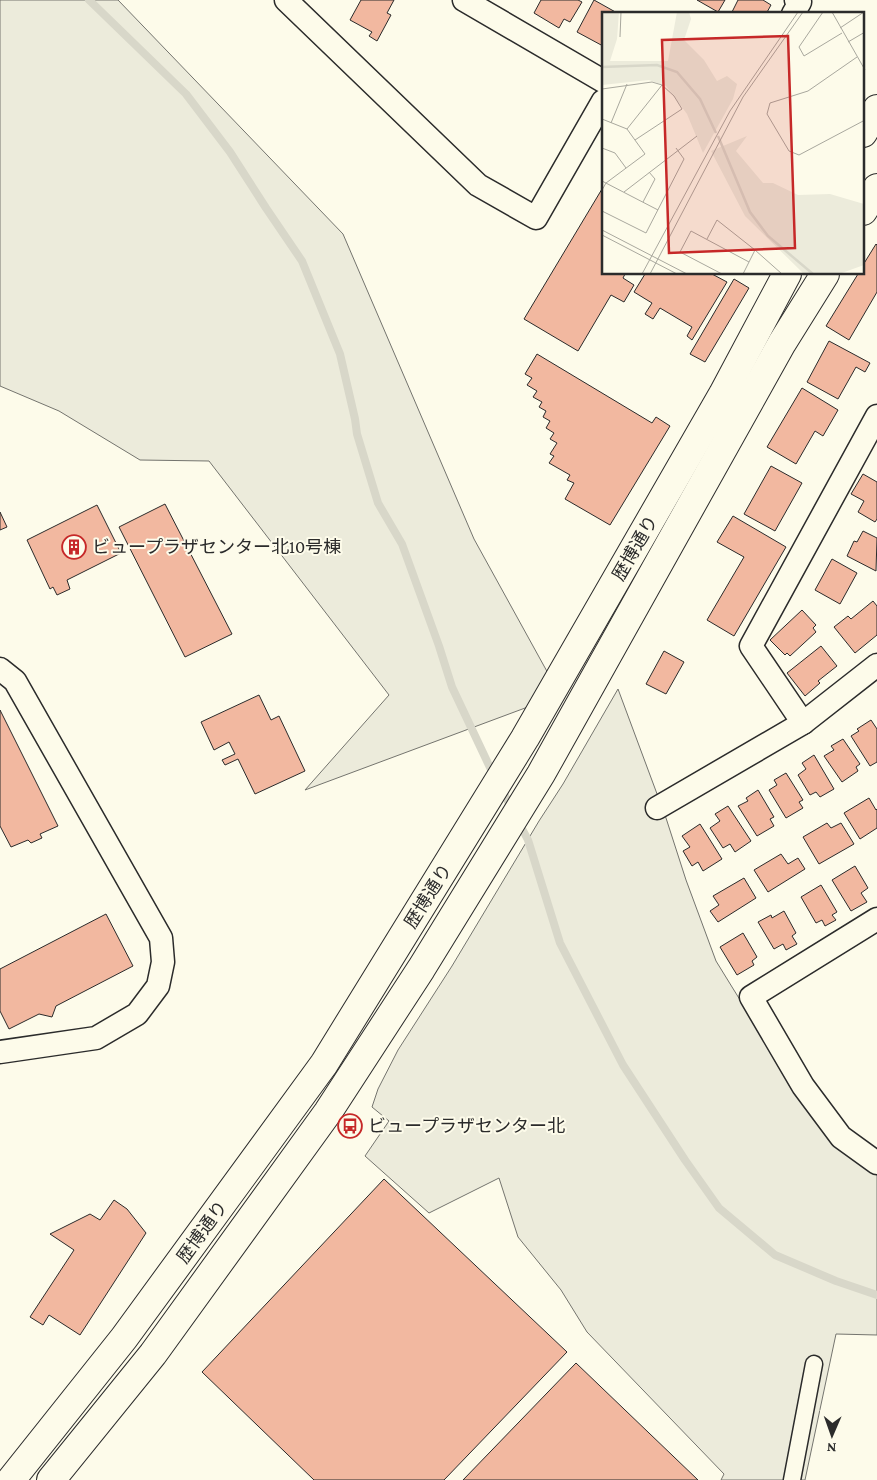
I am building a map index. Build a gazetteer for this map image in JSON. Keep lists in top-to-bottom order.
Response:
{
  "streets": {
    "street": ["歴博通り"]
  },
  "places": {
    "building": ["ビュープラザセンター北10号棟"],
    "bus stop": ["ビュープラザセンター北"]
  },
  "north": "bottom"
}
